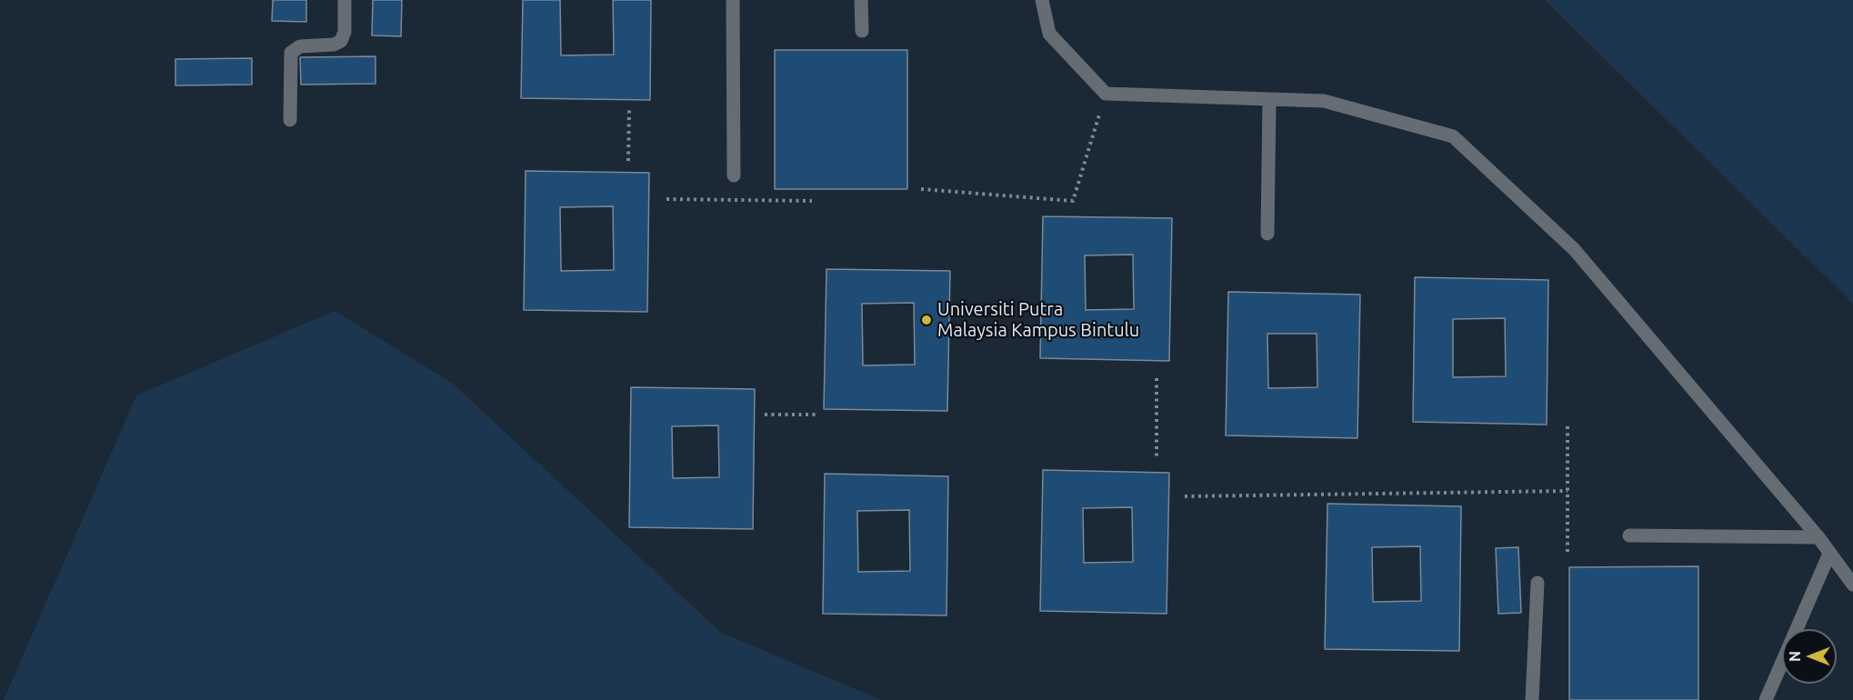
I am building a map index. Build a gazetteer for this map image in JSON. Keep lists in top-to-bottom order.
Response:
{
  "places": ["Universiti Putra Malaysia Kampus Bintulu"],
  "north": "left"
}
